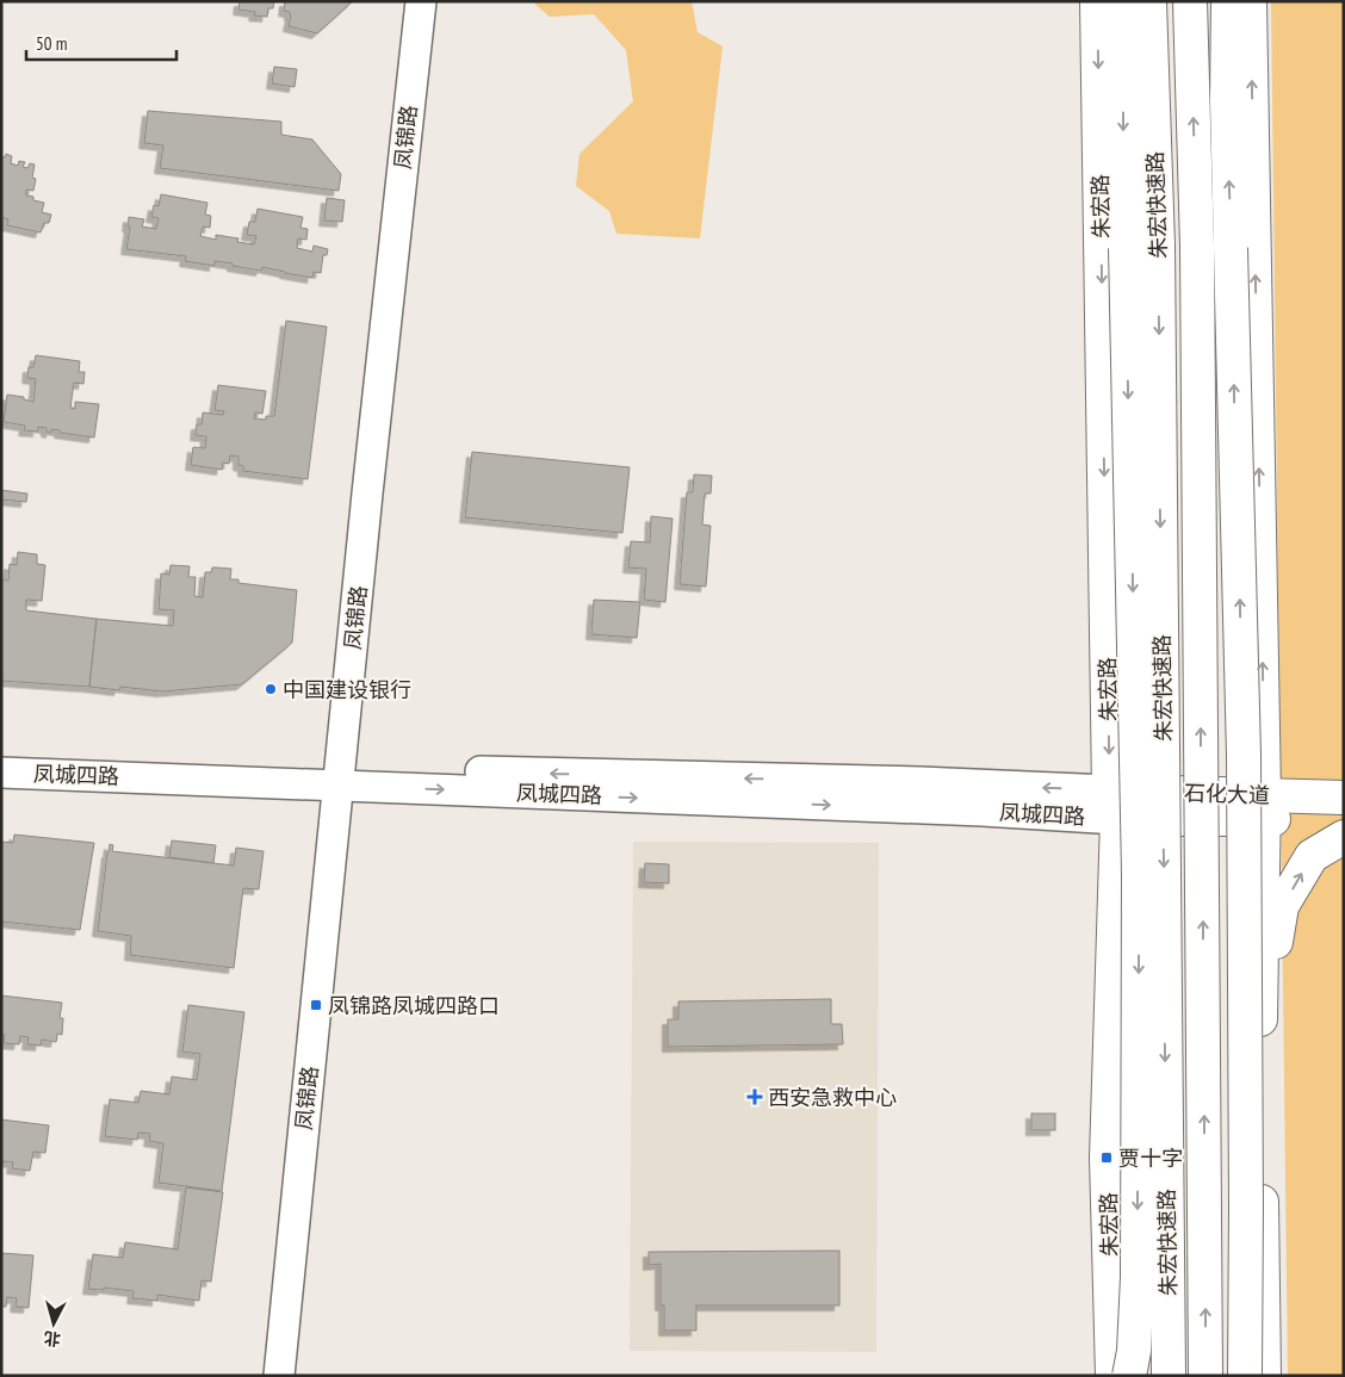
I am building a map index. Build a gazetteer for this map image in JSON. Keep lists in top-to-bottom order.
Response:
{
  "streets": {
    "main road": ["朱宏快速路", "朱宏路", "石化大道"],
    "street": ["凤锦路", "凤城四路"]
  },
  "crossings": [
    ["凤锦路", "凤城四路"],
    ["朱宏路", "凤城四路"],
    ["朱宏路", "石化大道"],
    ["凤城四路", "石化大道"]
  ],
  "places": {
    "other": ["中国建设银行"],
    "transit": ["凤锦路凤城四路口", "贾十字"],
    "health": ["西安急救中心"]
  },
  "scale_bar": "50 m",
  "north": "bottom"
}
